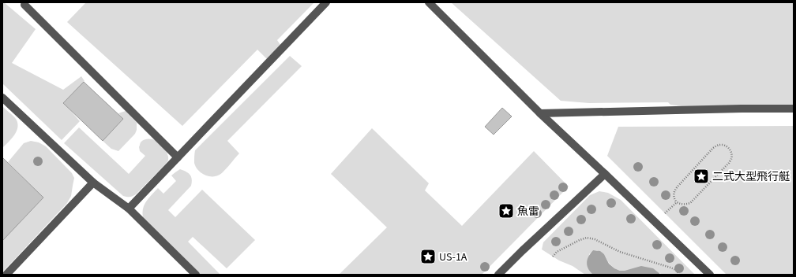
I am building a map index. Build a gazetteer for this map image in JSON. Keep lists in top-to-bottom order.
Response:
{
  "places": {
    "place": ["二式大型飛行艇", "魚雷", "US-1A"]
  }
}
